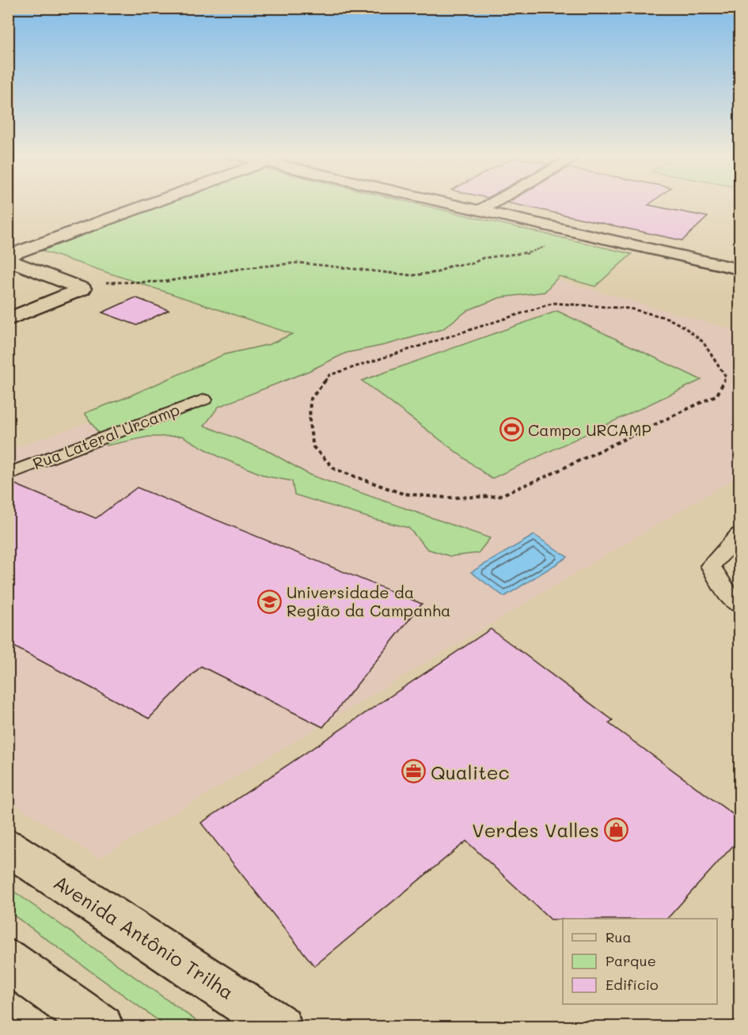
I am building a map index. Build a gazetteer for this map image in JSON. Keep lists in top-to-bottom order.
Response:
{
  "streets": {
    "street": ["Avenida Antônio Trilha"],
    "lane": ["Rua Lateral Urcamp"]
  },
  "places": {
    "sports": ["Campo URCAMP"],
    "school or university": ["Universidade da Região da Campanha"],
    "office": ["Qualitec"],
    "shop": ["Verdes Valles"]
  },
  "legend": ["Rua", "Parque", "Edifício"]
}
